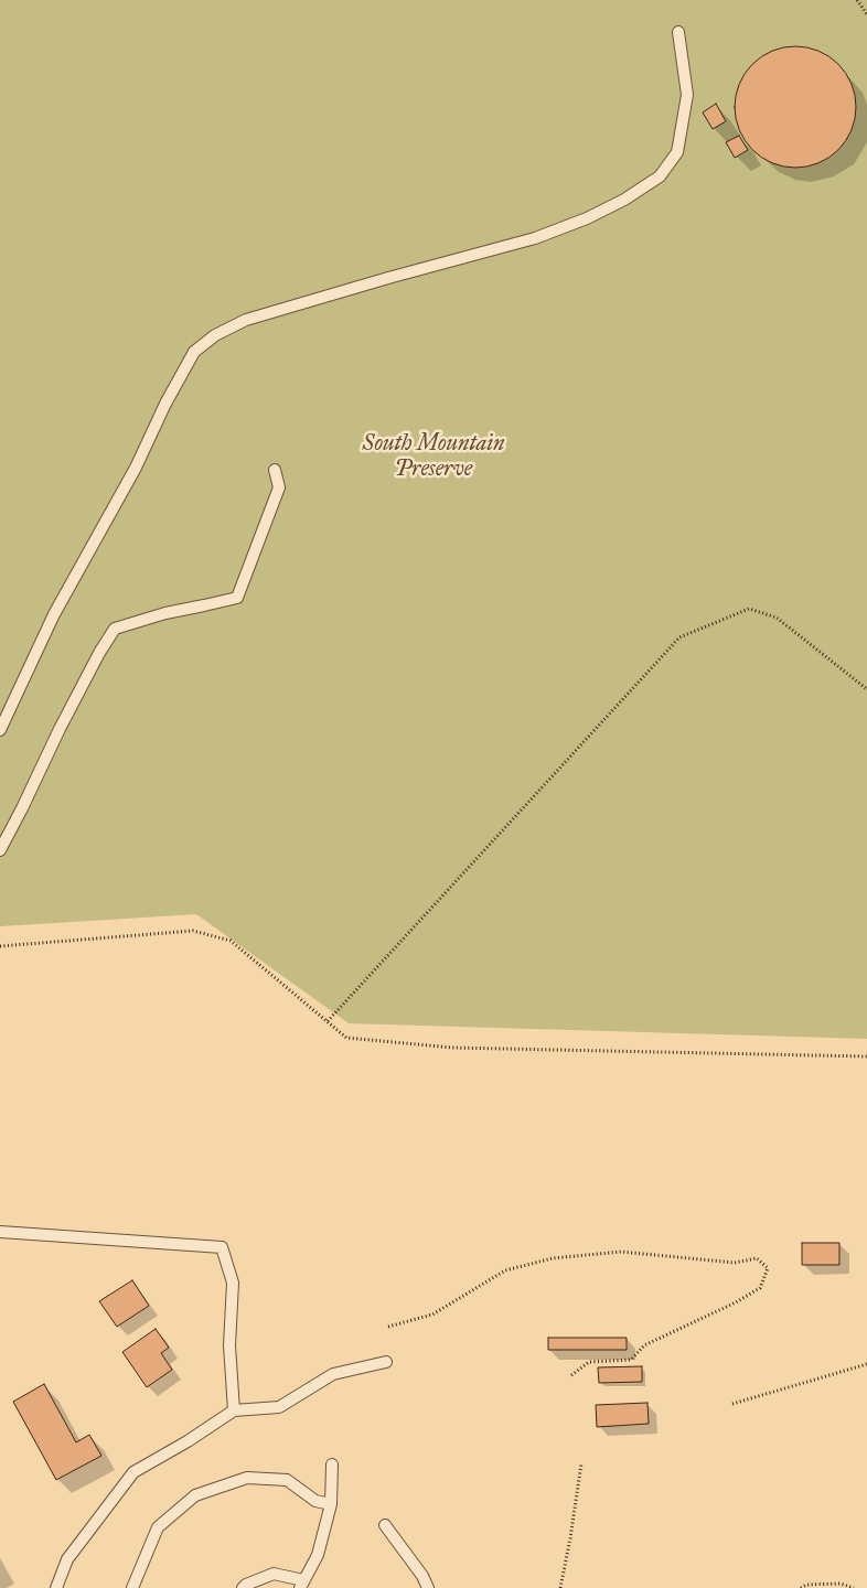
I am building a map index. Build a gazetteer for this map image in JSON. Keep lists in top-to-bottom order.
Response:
{
  "parks": ["South Mountain Preserve"]
}
